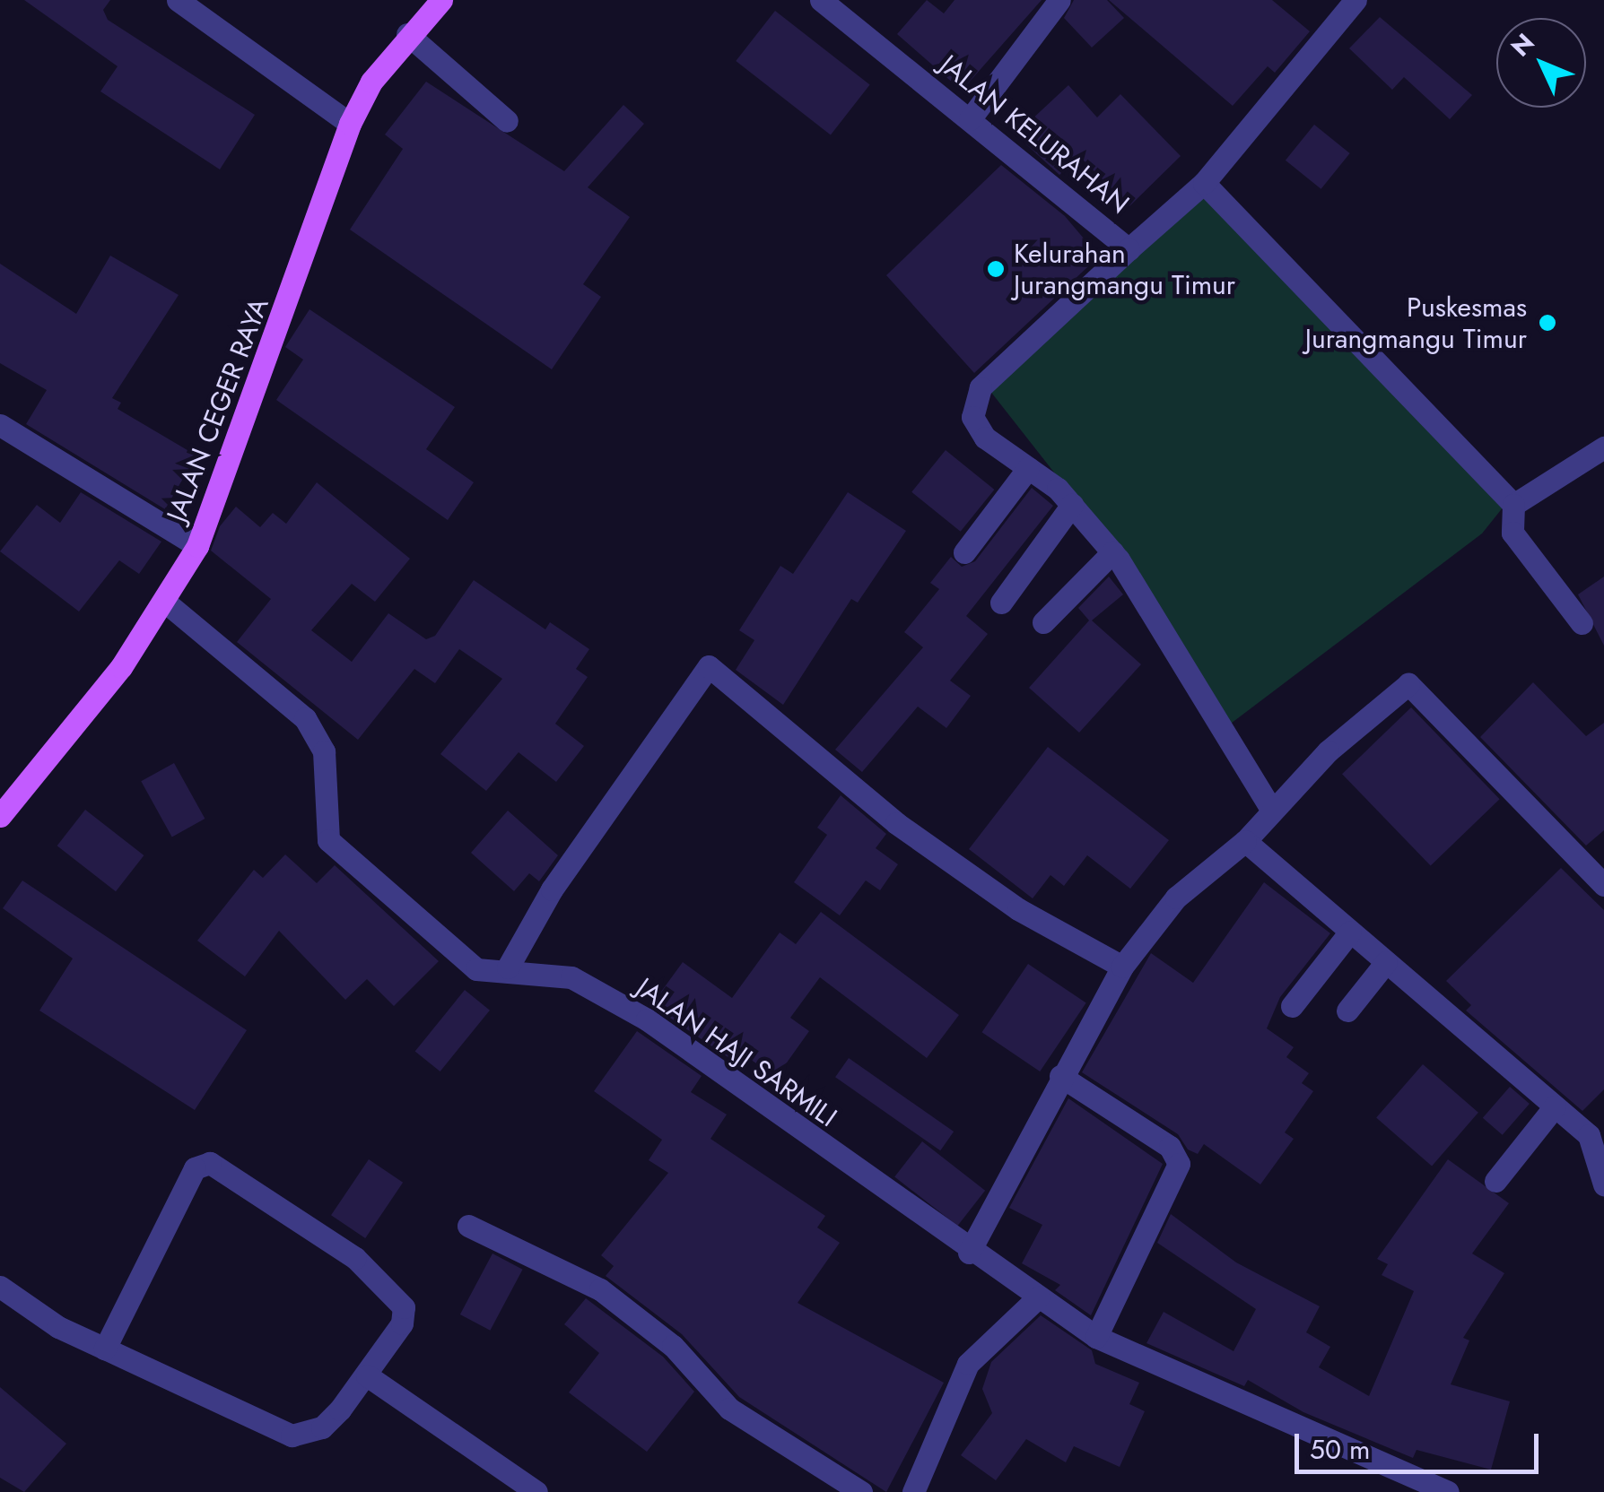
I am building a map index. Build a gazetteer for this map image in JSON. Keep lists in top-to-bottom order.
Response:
{
  "streets": {
    "main road": ["JALAN CEGER RAYA"],
    "street": ["JALAN KELURAHAN", "JALAN HAJI SARMILI"]
  },
  "crossings": [
    ["JALAN CEGER RAYA", "JALAN HAJI SARMILI"]
  ],
  "places": ["Kelurahan Jurangmangu Timur", "Puskesmas Jurangmangu Timur"],
  "scale_bar": "50 m",
  "north": "top left"
}
